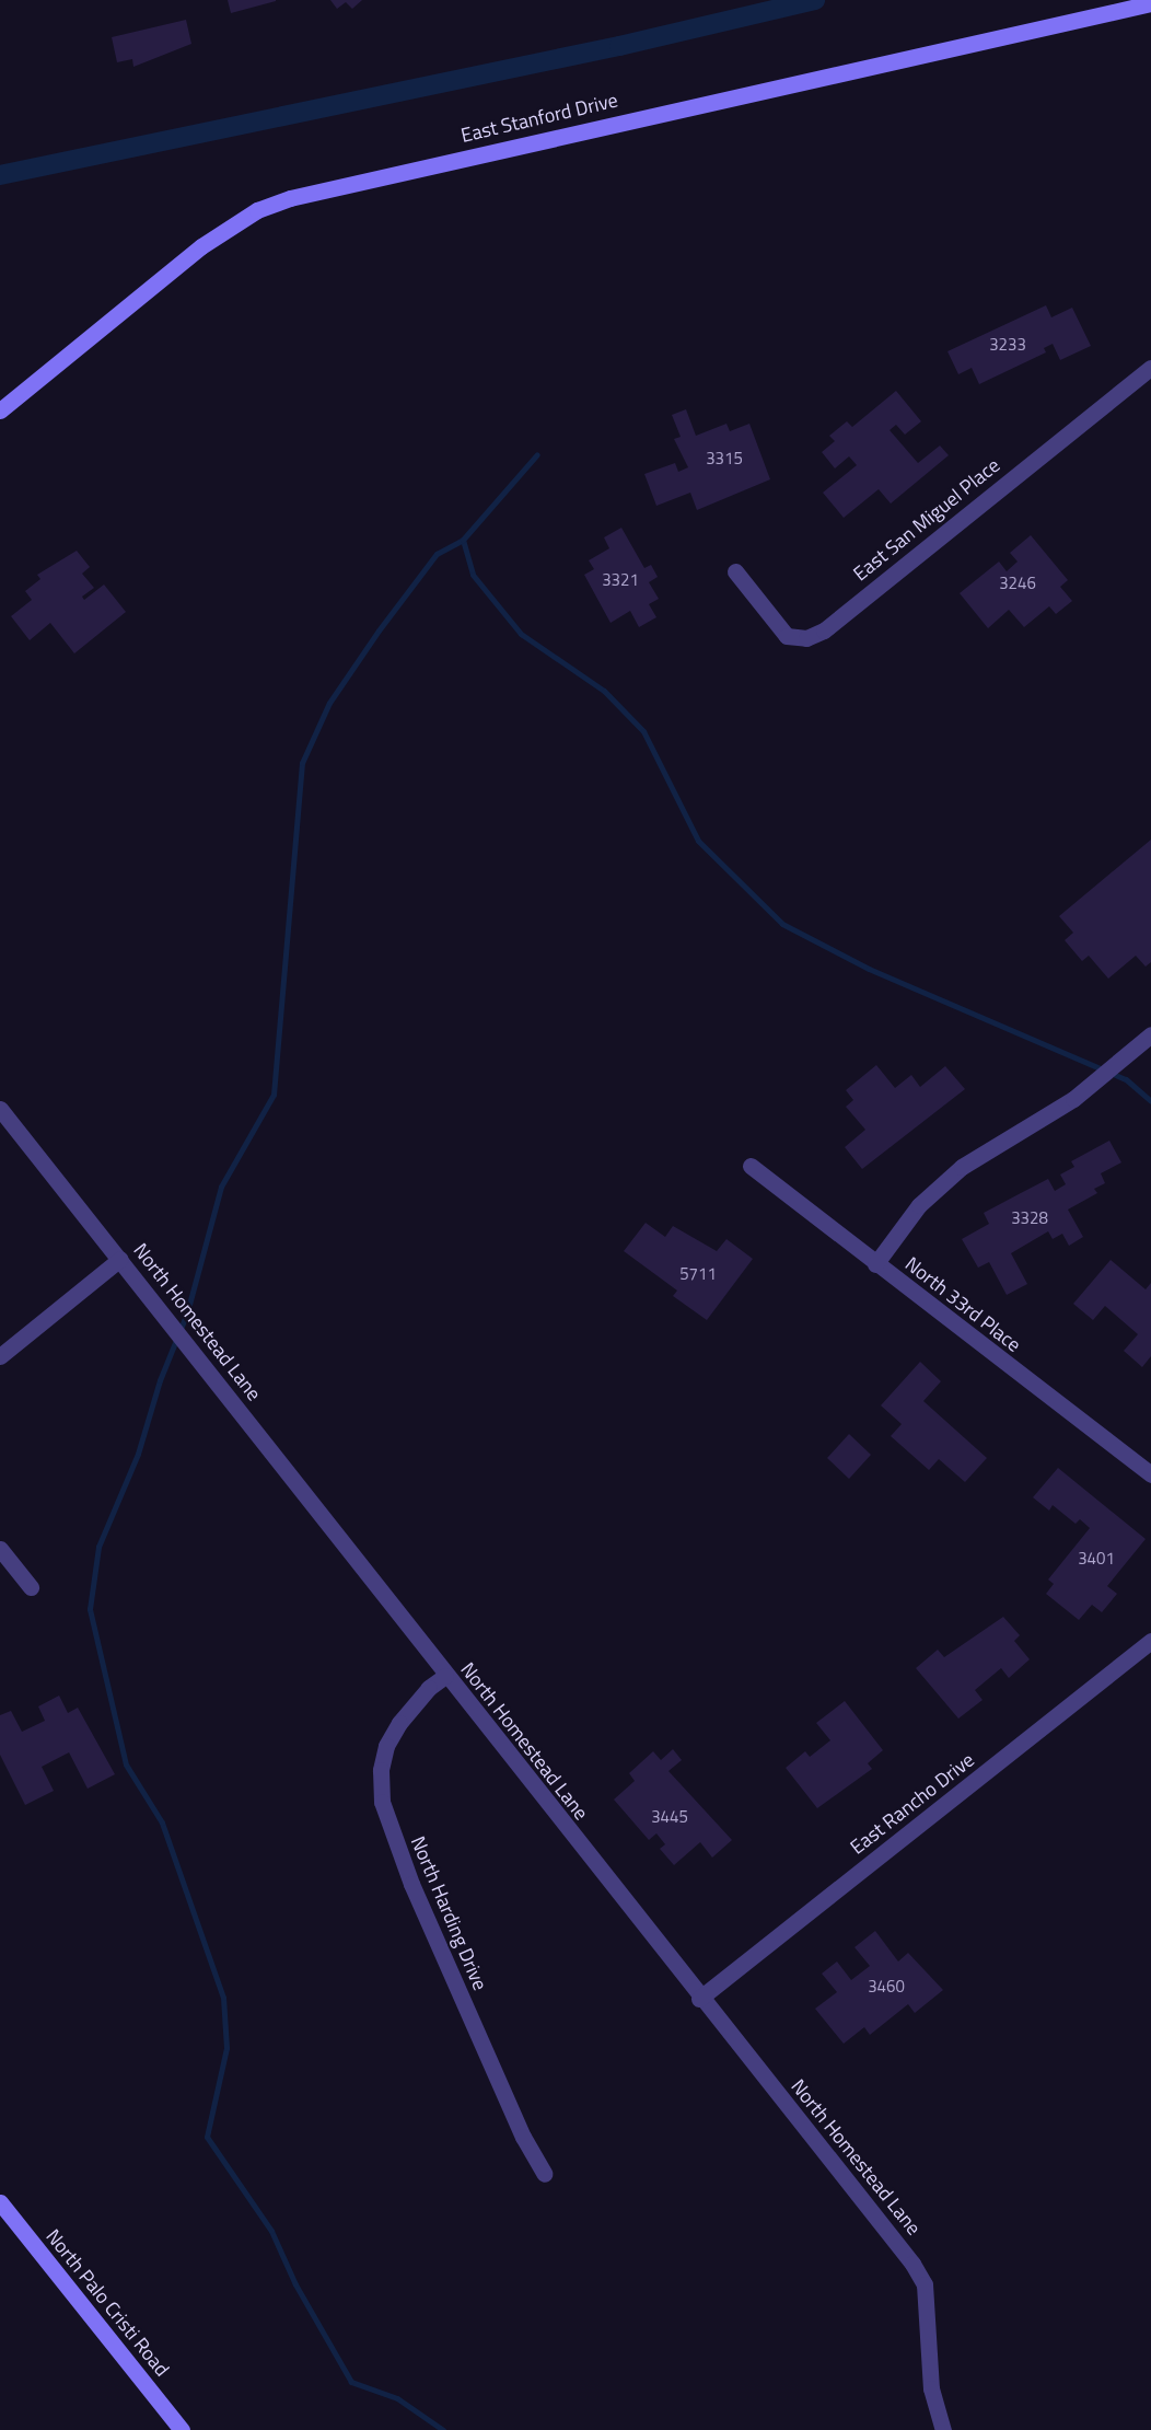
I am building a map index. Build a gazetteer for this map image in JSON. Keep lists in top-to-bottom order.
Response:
{
  "streets": {
    "street": [
      "East Stanford Drive",
      "East San Miguel Place",
      "North 33rd Place",
      "North Homestead Lane",
      "East Rancho Drive",
      "North Harding Drive",
      "North Palo Cristi Road"
    ]
  },
  "crossings": [
    ["North Homestead Lane", "East Rancho Drive"],
    ["North Homestead Lane", "North Harding Drive"]
  ],
  "house_numbers": [
    "3233",
    "3315",
    "3321",
    "3246",
    "3328",
    "5711",
    "3401",
    "3445",
    "3460"
  ]
}
